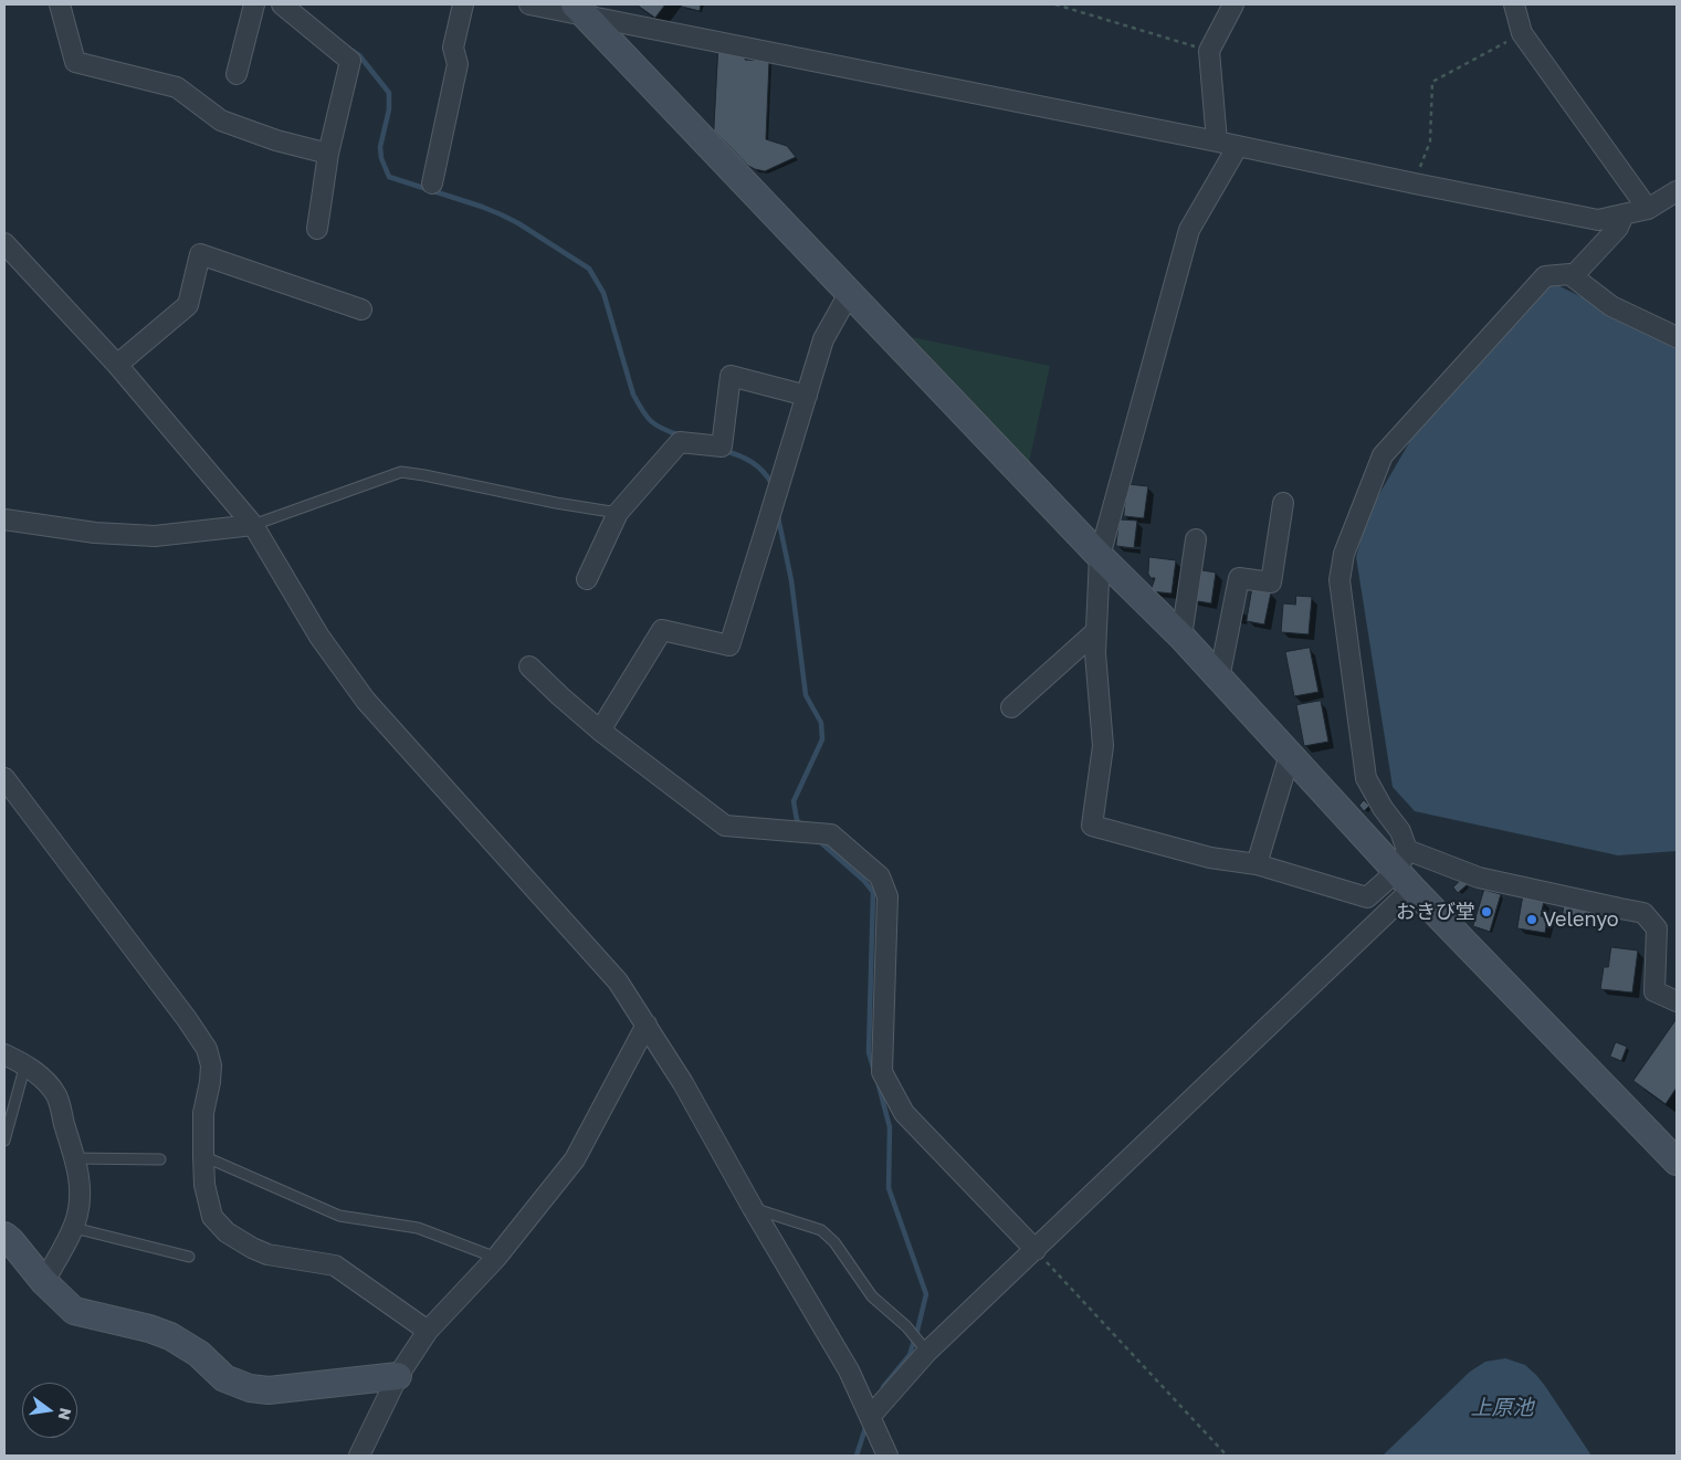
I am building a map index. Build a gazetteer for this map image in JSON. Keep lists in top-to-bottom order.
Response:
{
  "water": ["上原池"],
  "places": ["おきび堂", "Velenyo"],
  "north": "right"
}
